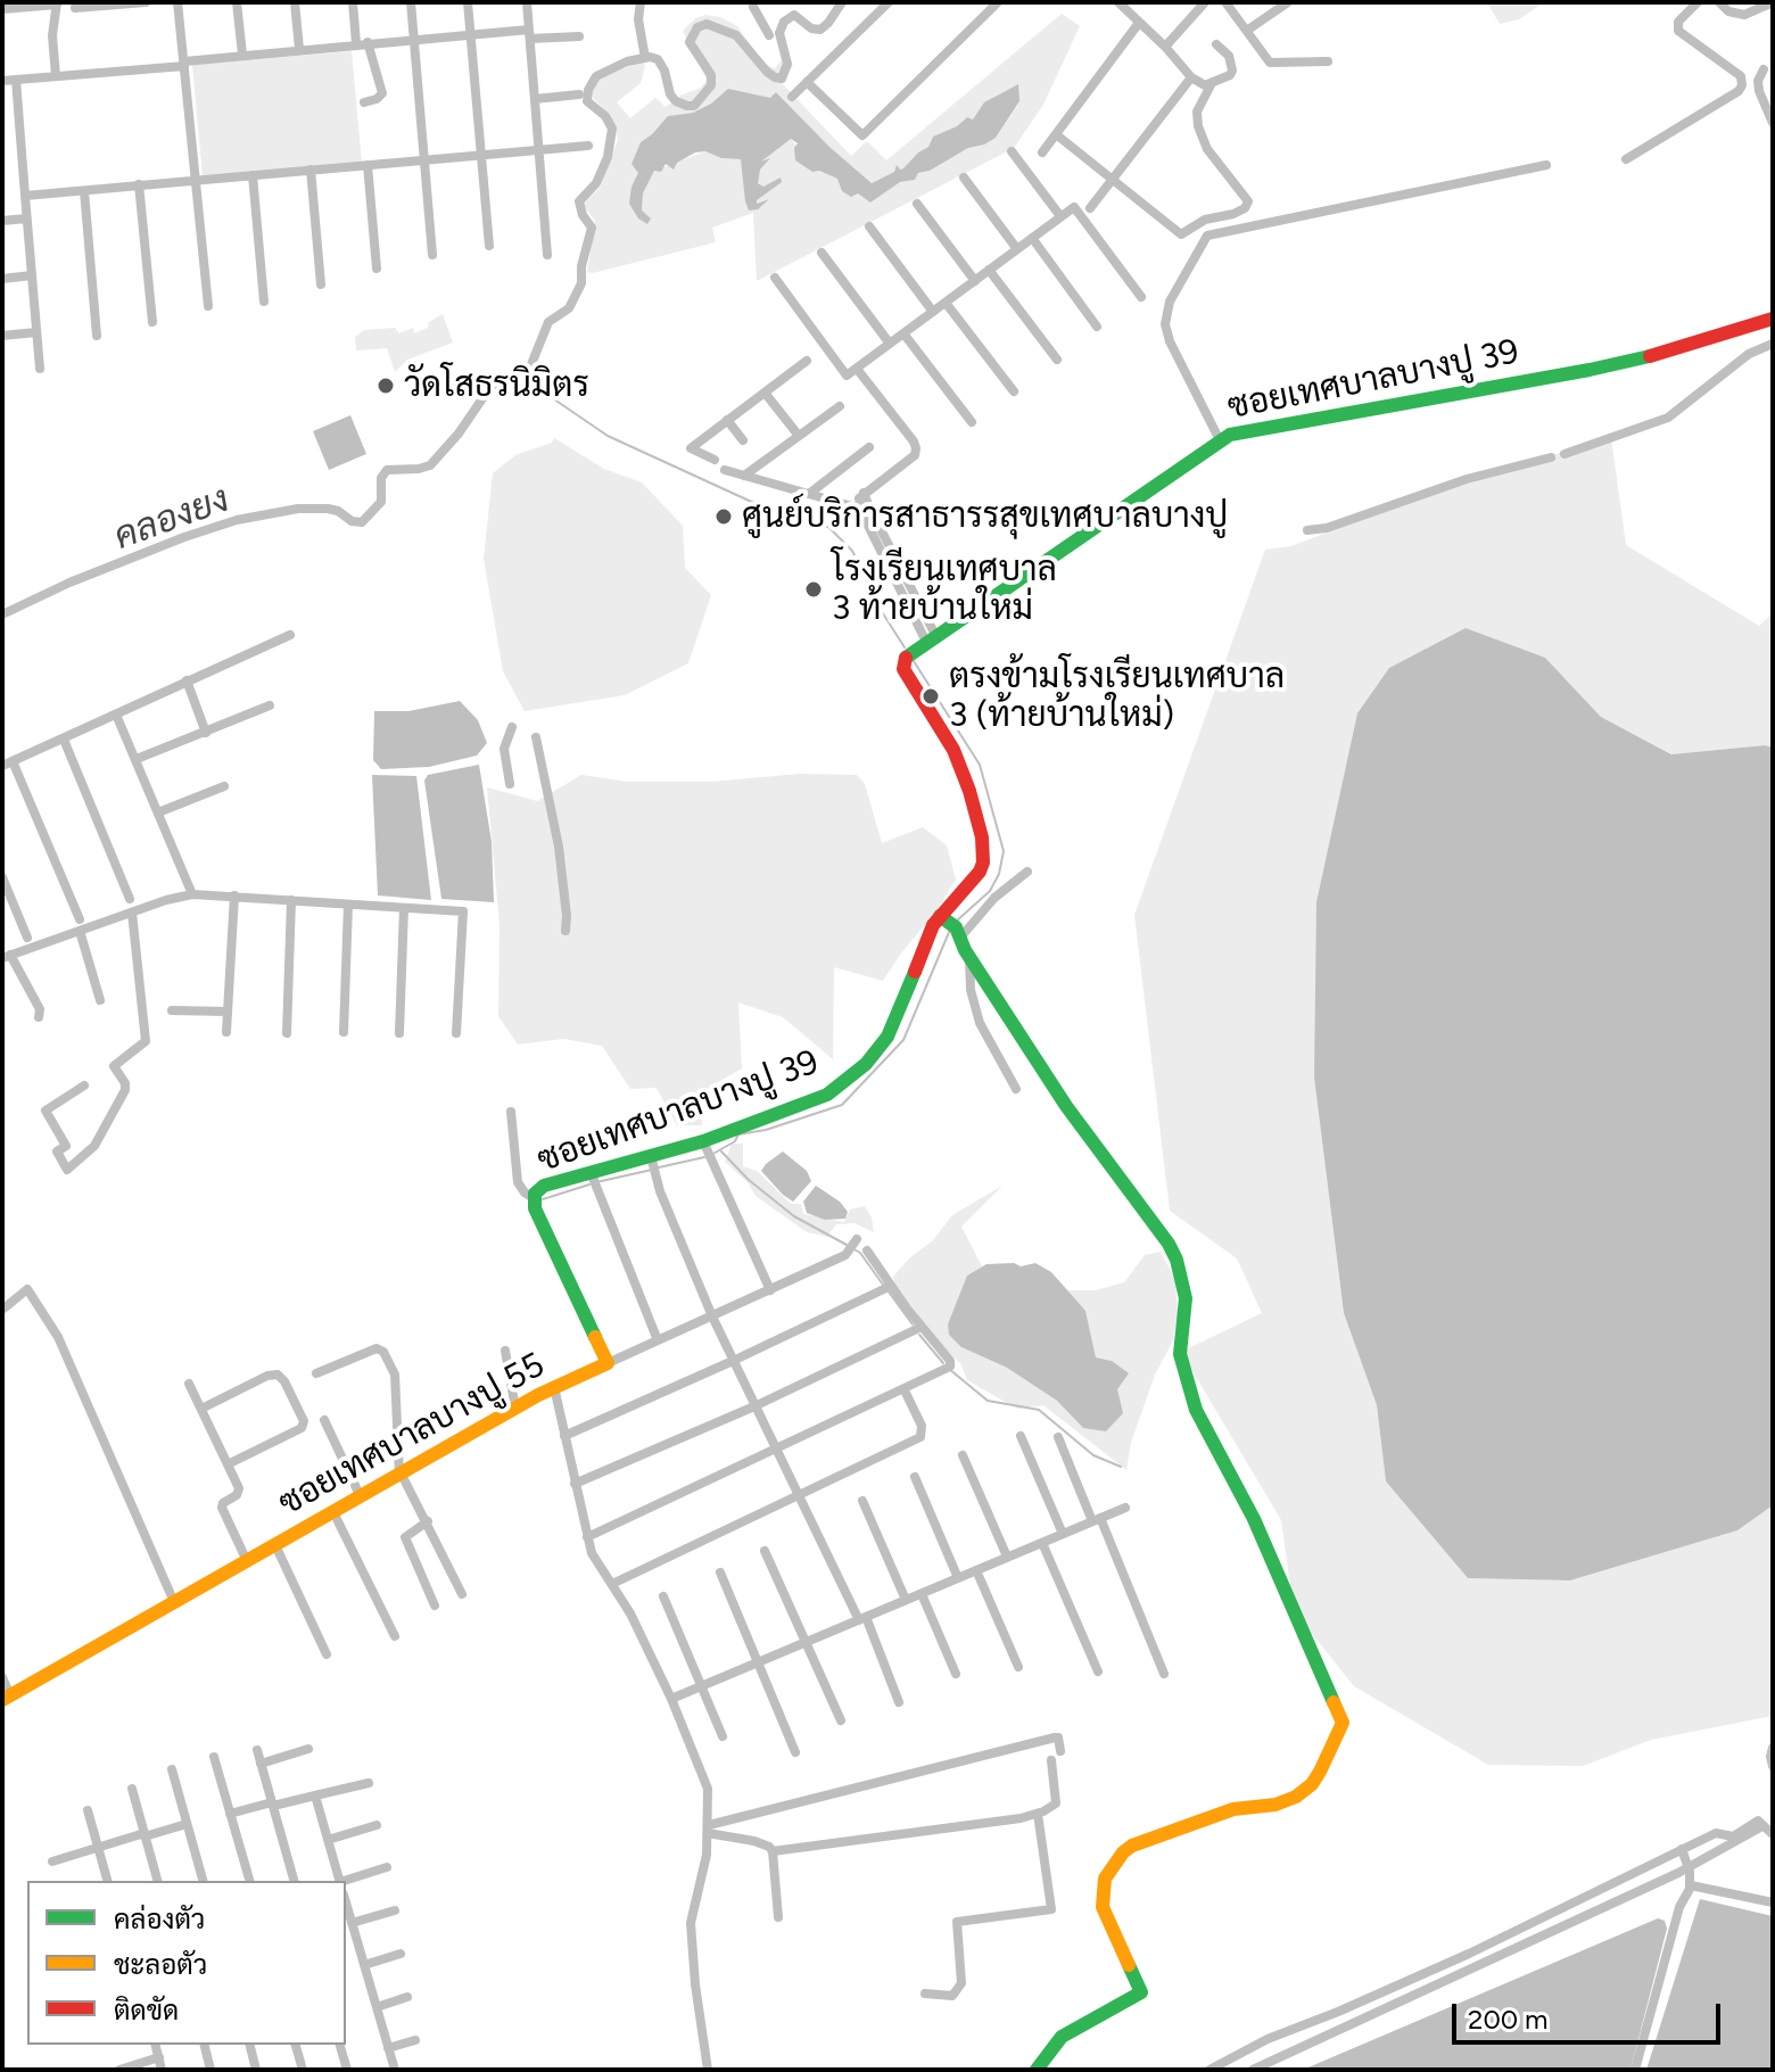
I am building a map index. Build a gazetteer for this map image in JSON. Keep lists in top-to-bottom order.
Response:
{
  "streets": {
    "street": ["ซอยเทศบาลบางปู 39", "ซอยเทศบาลบางปู 55"]
  },
  "crossings": [
    ["ซอยเทศบาลบางปู 39", "ซอยเทศบาลบางปู 55"]
  ],
  "water": ["คลองยง"],
  "places": [
    "วัดโสธรนิมิตร",
    "ศูนย์บริการสาธารรสุขเทศบาลบางปู",
    "โรงเรียนเทศบาล 3 ท้ายบ้านใหม่",
    "ตรงข้ามโรงเรียนเทศบาล 3 (ท้ายบ้านใหม่)"
  ],
  "legend": ["คล่องตัว", "ชะลอตัว", "ติดขัด"],
  "scale_bar": "200 m"
}
